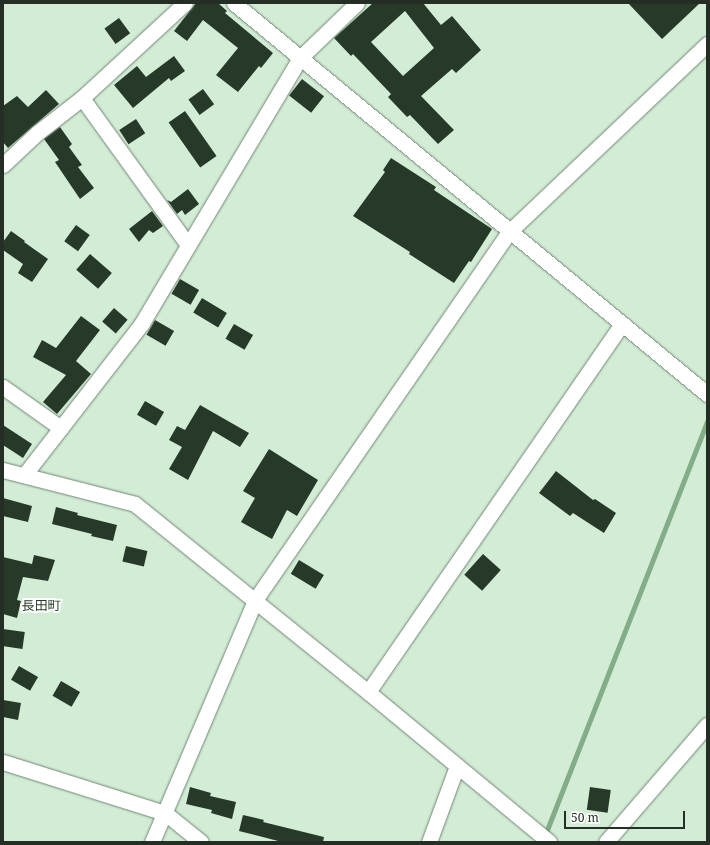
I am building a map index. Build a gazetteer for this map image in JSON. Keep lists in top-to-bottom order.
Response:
{
  "districts": ["長田町"],
  "scale_bar": "50 m"
}
